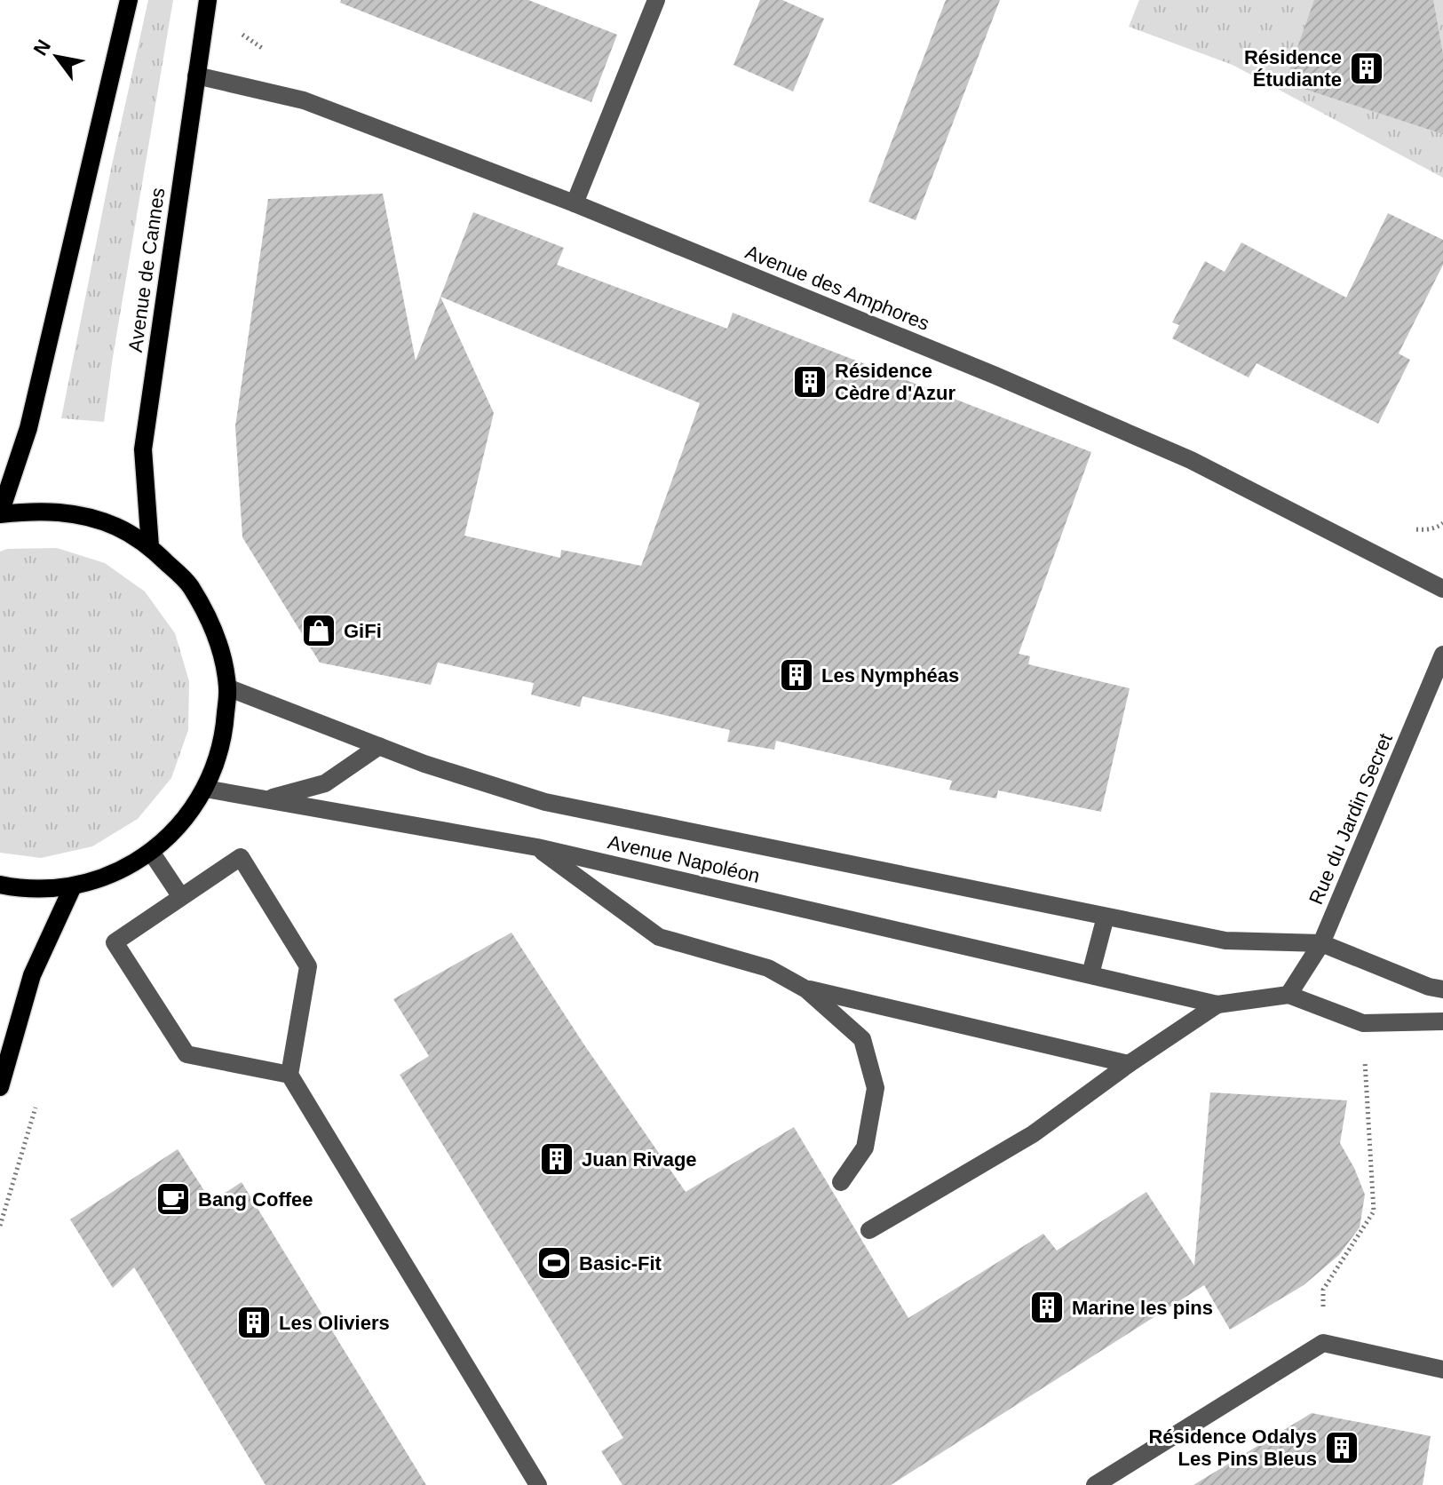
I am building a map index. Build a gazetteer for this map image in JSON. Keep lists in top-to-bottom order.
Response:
{
  "streets": {
    "main road": ["Avenue de Cannes"],
    "street": ["Avenue des Amphores", "Rue du Jardin Secret", "Avenue Napoléon"]
  },
  "crossings": [
    ["Avenue de Cannes", "Avenue des Amphores"],
    ["Rue du Jardin Secret", "Avenue Napoléon"]
  ],
  "places": {
    "building": [
      "Résidence Étudiante",
      "Résidence Cèdre d'Azur",
      "Les Nymphéas",
      "Juan Rivage",
      "Marine les pins",
      "Les Oliviers",
      "Résidence Odalys Les Pins Bleus"
    ],
    "shop": ["GiFi"],
    "cafe": ["Bang Coffee"],
    "sports": ["Basic-Fit"]
  },
  "north": "top left"
}
